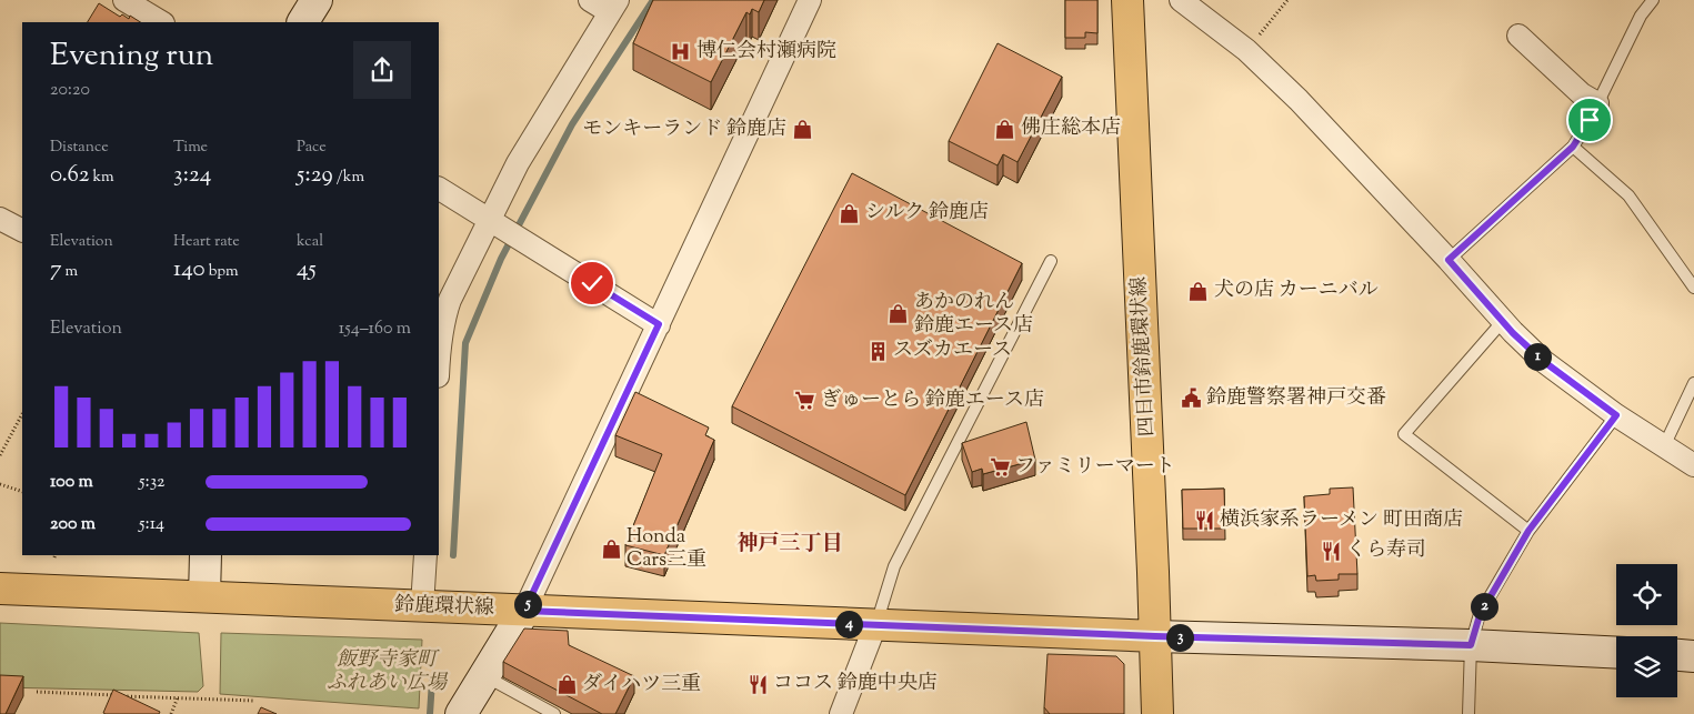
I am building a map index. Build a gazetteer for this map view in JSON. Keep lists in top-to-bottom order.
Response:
{
  "streets": {
    "main road": ["四日市鈴鹿環状線", "鈴鹿環状線"]
  },
  "crossings": [
    ["四日市鈴鹿環状線", "鈴鹿環状線"]
  ],
  "districts": ["神戸三丁目"],
  "parks": ["飯野寺家町 ふれあい広場"],
  "places": {
    "hospital": ["博仁会村瀬病院"],
    "shop": [
      "佛庄総本店",
      "モンキーランド 鈴鹿店",
      "シルク 鈴鹿店",
      "犬の店 カーニバル",
      "あかのれん 鈴鹿エース店",
      "Honda Cars三重",
      "ダイハツ三重"
    ],
    "building": ["スズカエース"],
    "public building": ["鈴鹿警察署神戸交番"],
    "supermarket": ["ぎゅーとら 鈴鹿エース店", "ファミリーマート"],
    "restaurant": ["横浜家系ラーメン 町田商店", "くら寿司", "ココス 鈴鹿中央店"]
  },
  "page": {
    "heading": ["Evening run", "20:20"],
    "stats": [
      ["Distance", "0.62 km"],
      ["Time", "3:24"],
      ["Pace", "5:29 /km"],
      ["Elevation", "7 m"],
      ["Heart rate", "140 bpm"],
      ["kcal", "45"]
    ],
    "chart": ["Elevation", "154–160 m"],
    "pins": [
      "1",
      "5",
      "2",
      "4",
      "3"
    ],
    "list": [
      {
        "name": "100 m",
        "note": "5:32"
      },
      {
        "name": "200 m",
        "note": "5:14"
      }
    ]
  }
}
